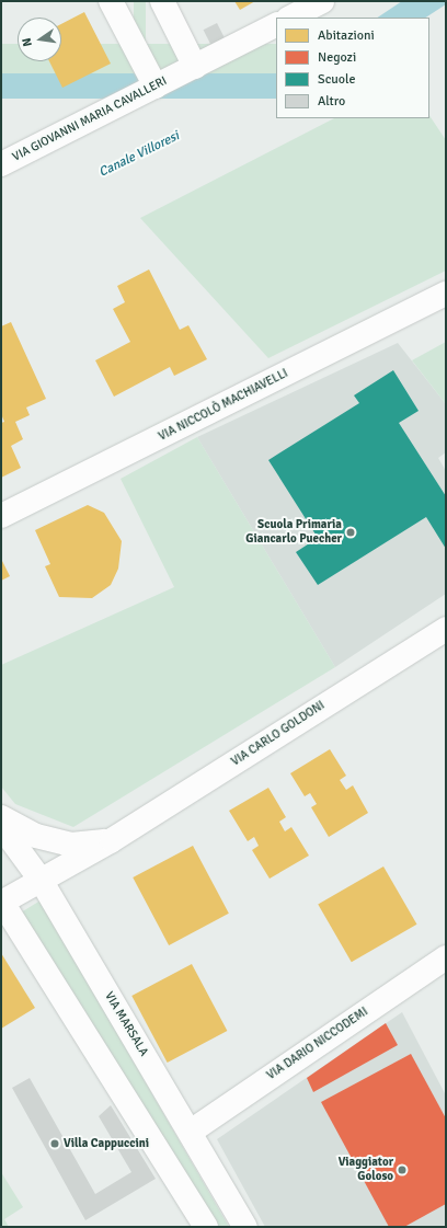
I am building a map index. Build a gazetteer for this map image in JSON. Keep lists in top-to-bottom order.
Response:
{
  "streets": {
    "street": [
      "VIA GIOVANNI MARIA CAVALLERI",
      "VIA NICCOLÒ MACHIAVELLI",
      "VIA CARLO GOLDONI",
      "VIA MARSALA",
      "VIA DARIO NICCODEMI"
    ]
  },
  "crossings": [
    ["VIA CARLO GOLDONI", "VIA MARSALA"],
    ["VIA MARSALA", "VIA DARIO NICCODEMI"]
  ],
  "water": ["Canale Villoresi"],
  "places": ["Scuola Primaria Giancarlo Puecher", "Villa Cappuccini", "Viaggiator Goloso"],
  "legend": [
    "Abitazioni",
    "Negozi",
    "Scuole",
    "Altro"
  ],
  "north": "left"
}
